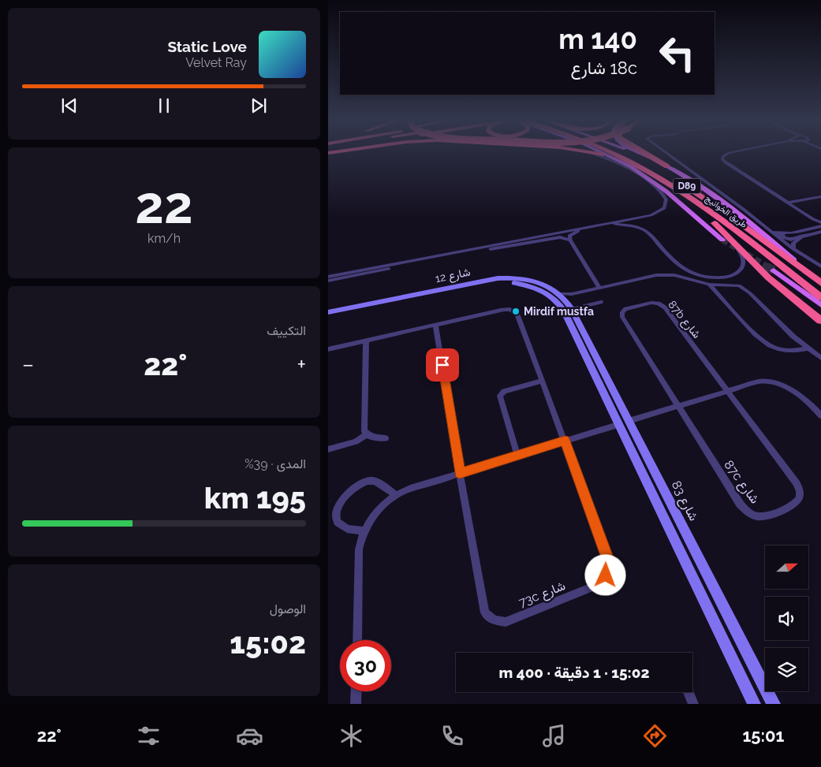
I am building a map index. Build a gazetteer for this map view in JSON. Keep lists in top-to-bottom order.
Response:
{
  "streets": {
    "highway": ["D89", "طريق الخوانيج"],
    "street": [
      "شارع 12",
      "87b شارع",
      "87c شارع",
      "شارع 83",
      "73c شارع"
    ]
  },
  "crossings": [
    ["شارع 12", "شارع 83"],
    ["87b شارع", "87c شارع"]
  ],
  "places": ["Mirdif mustfa"],
  "north": "right",
  "page": {
    "turn": ["140 m", "18c شارع"],
    "song": ["Static Love", "Velvet Ray"],
    "tile": [
      ["22", "km/h"],
      "التكييف",
      ["المدى · 39%", "195 km"],
      ["الوصول", "15:02"]
    ],
    "heat": ["−", "22°", "+"],
    "limit": "30",
    "trip": "15:02 · 1 دقيقة · 400 m",
    "tabs": ["15:01", "22°"]
  }
}
